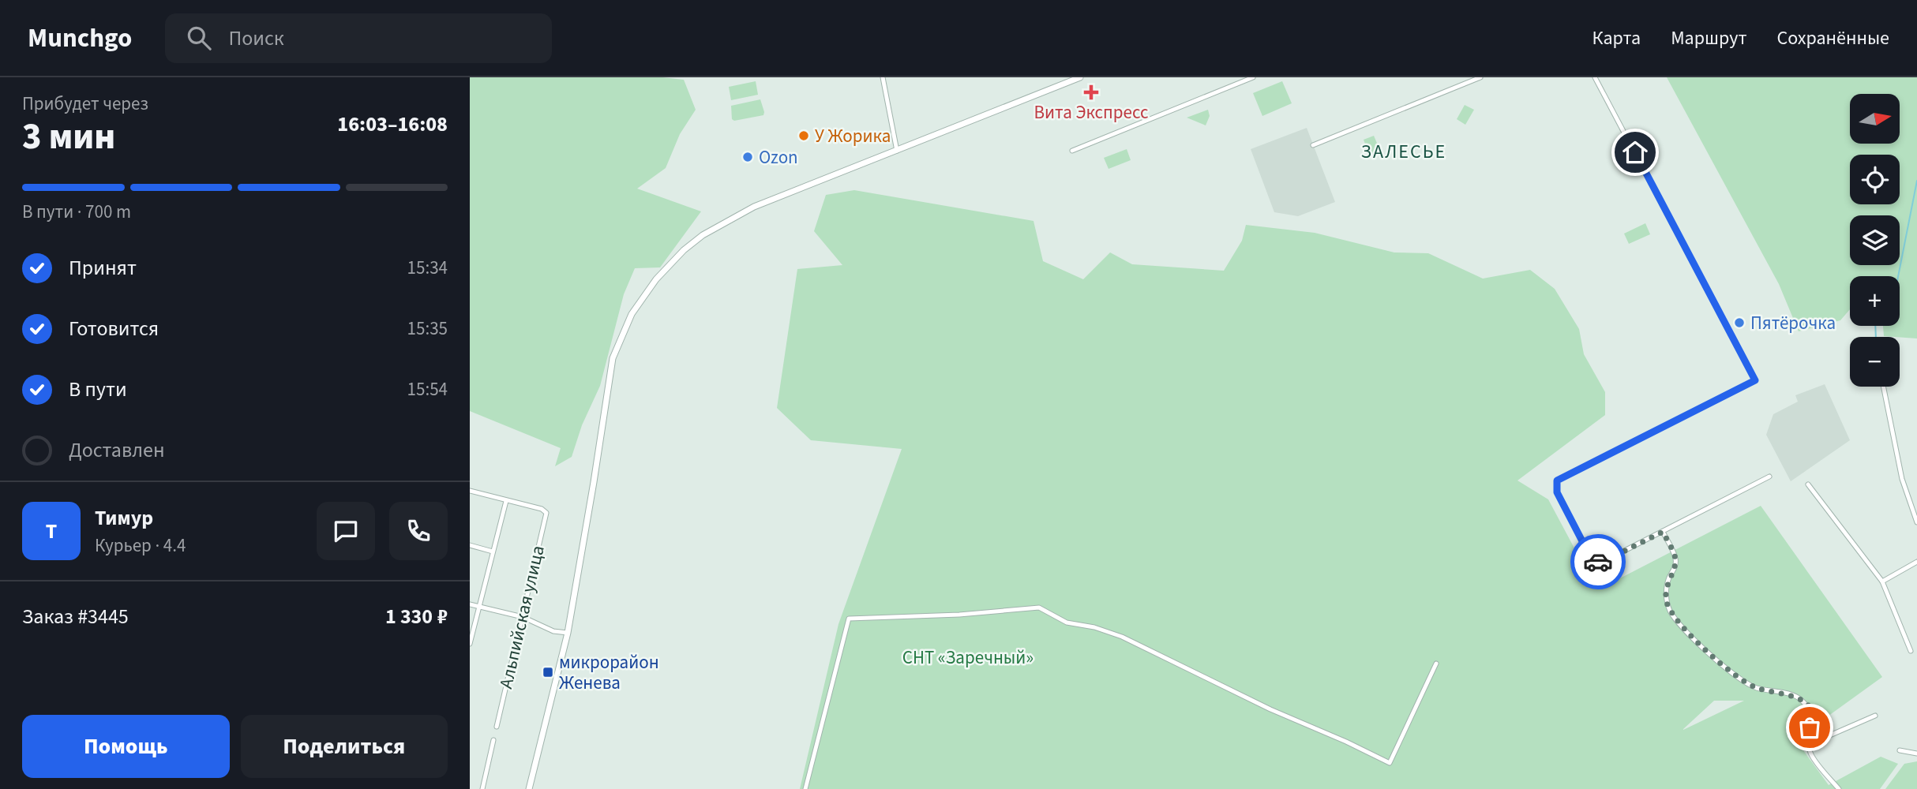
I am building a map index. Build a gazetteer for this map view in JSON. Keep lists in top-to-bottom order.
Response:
{
  "streets": {
    "street": ["Альпийская улица"]
  },
  "districts": ["ЗАЛЕСЬЕ"],
  "parks": ["СНТ «Заречный»"],
  "places": {
    "health": ["Вита Экспресс"],
    "other": ["У Жорика", "Ozon", "Пятёрочка"],
    "transit": ["микрорайон Женева"]
  },
  "north": "right",
  "page": {
    "header": "Munchgo",
    "search": "Поиск",
    "nav": ["Карта", "Маршрут", "Сохранённые"],
    "heading": ["3 мин", "Прибудет через", "16:03–16:08"],
    "panel": [
      "Тимур",
      "Курьер · 4.4",
      "Заказ #3445",
      "1 330 ₽"
    ],
    "map_buttons": ["+", "−"],
    "bar": "В пути · 700 m",
    "list": [
      ["Принят", "15:34"],
      ["Готовится", "15:35"],
      ["В пути", "15:54"],
      "Доставлен"
    ],
    "round": "Т",
    "buttons": ["Помощь", "Поделиться"]
  }
}
